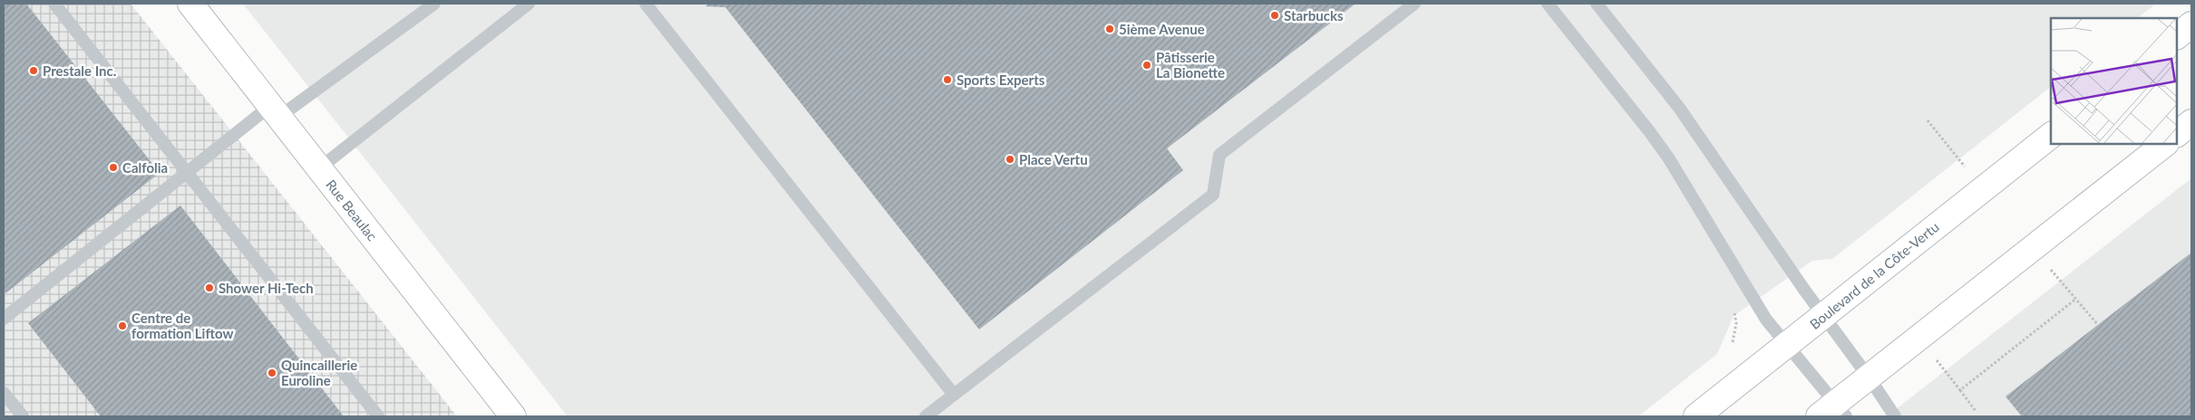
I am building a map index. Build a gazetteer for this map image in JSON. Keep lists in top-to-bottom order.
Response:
{
  "streets": {
    "main road": ["Rue Beaulac", "Boulevard de la Côte-Vertu"]
  },
  "places": [
    "Starbucks",
    "5ième Avenue",
    "Pâtisserie La Bionette",
    "Prestale Inc.",
    "Sports Experts",
    "Place Vertu",
    "Calfolia",
    "Shower Hi-Tech",
    "Centre de formation Liftow",
    "Quincaillerie Euroline"
  ]
}
